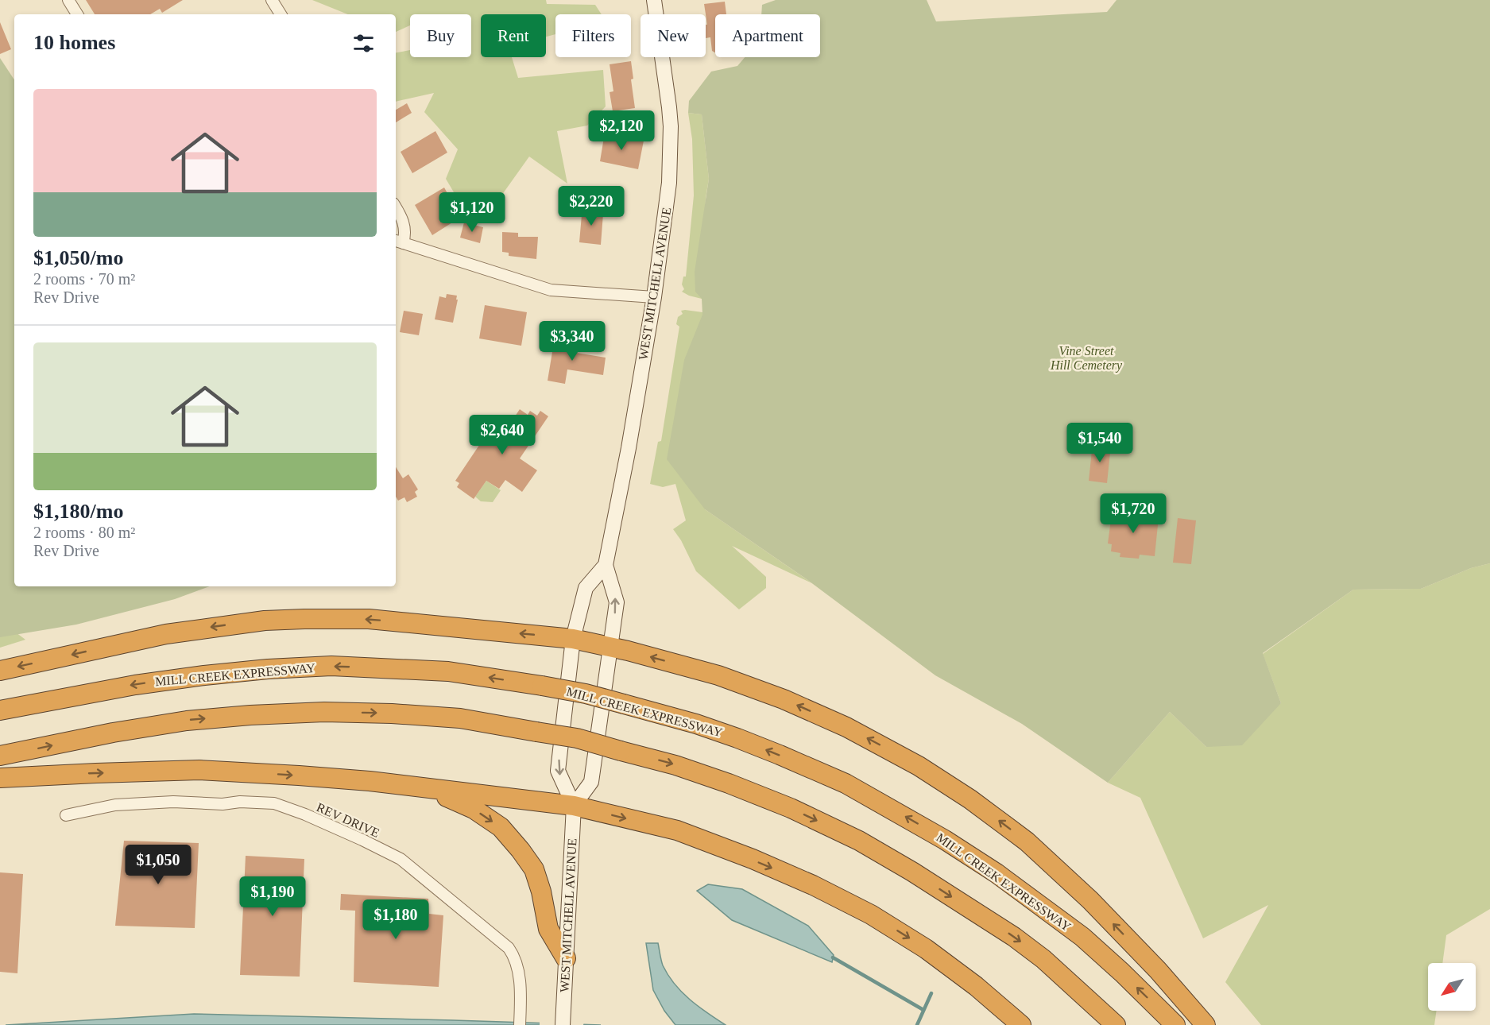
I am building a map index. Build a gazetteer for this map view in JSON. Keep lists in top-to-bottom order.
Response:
{
  "streets": {
    "highway": ["MILL CREEK EXPRESSWAY"],
    "main road": ["WEST MITCHELL AVENUE"],
    "street": ["REV DRIVE"]
  },
  "parks": ["Vine Street Hill Cemetery"],
  "north": "bottom left",
  "page": {
    "chip": [
      "Buy",
      "Rent",
      "Filters",
      "New",
      "Apartment"
    ],
    "heading": "10 homes",
    "list": [
      {
        "name": "$1,050/mo",
        "note": "2 rooms · 70 m² · Rev Drive"
      },
      {
        "name": "$1,180/mo",
        "note": "2 rooms · 80 m² · Rev Drive"
      }
    ],
    "price": [
      "$2,120",
      "$2,220",
      "$1,120",
      "$3,340",
      "$2,640",
      "$1,540",
      "$1,720",
      "$1,050",
      "$1,190",
      "$1,180"
    ]
  }
}
